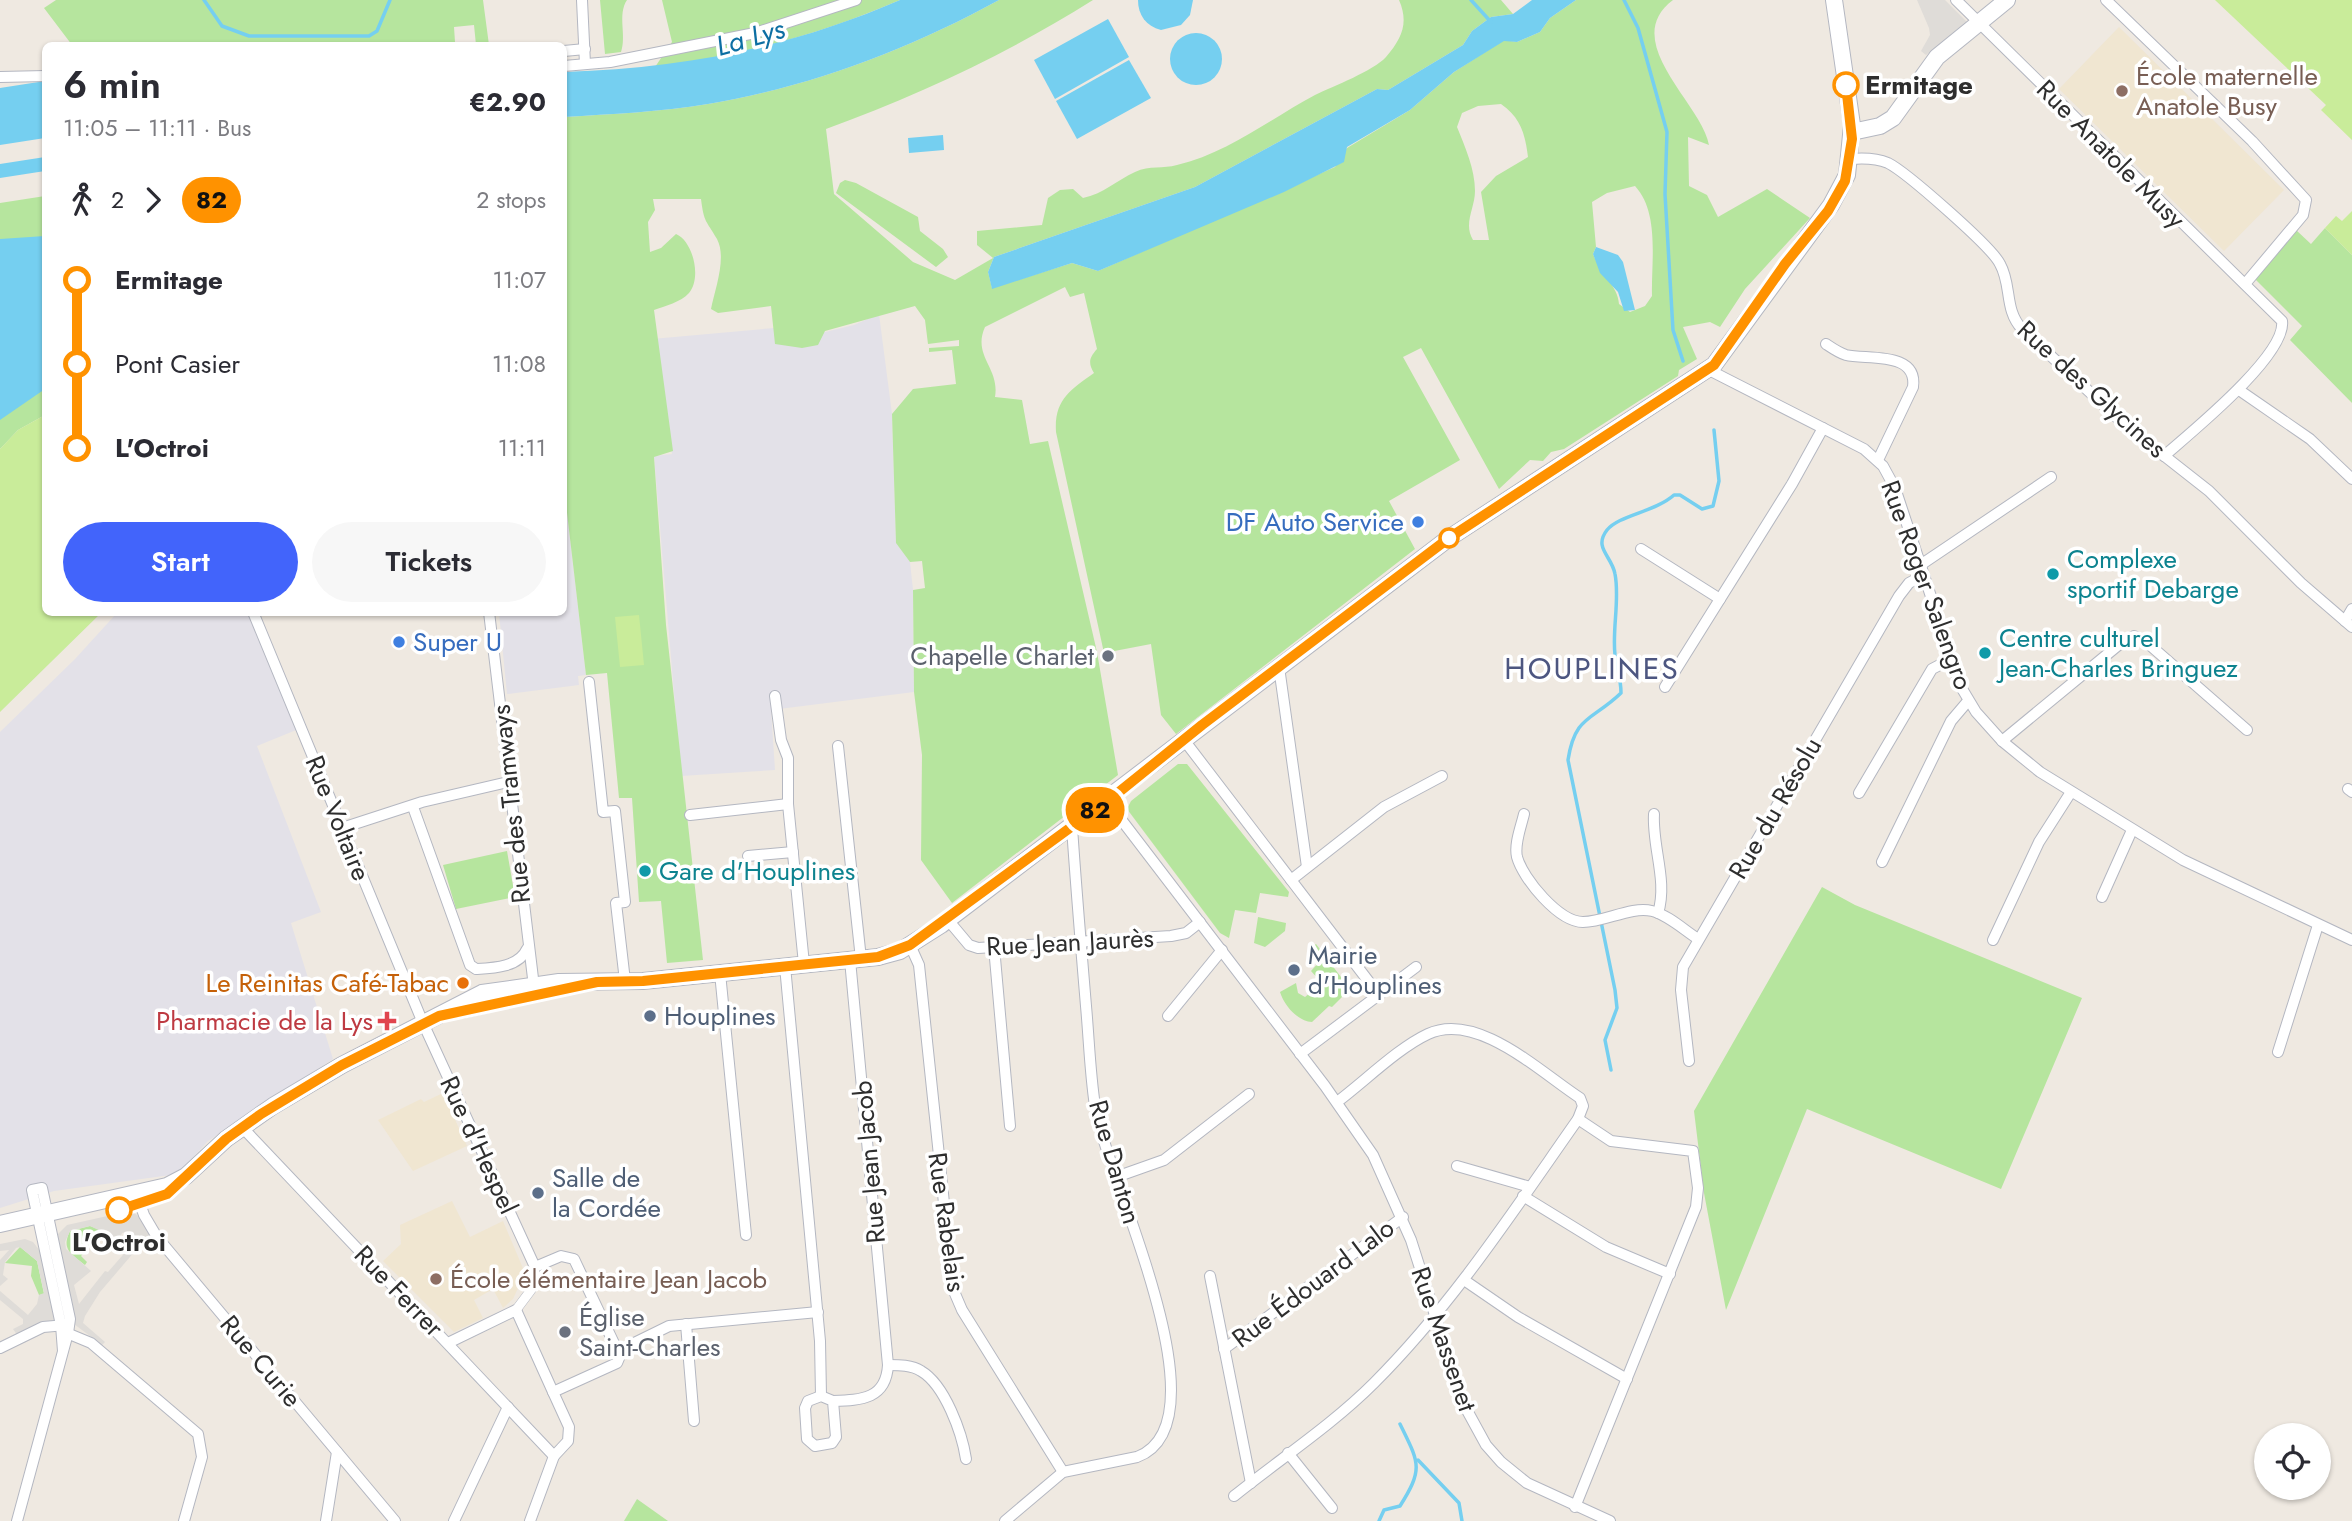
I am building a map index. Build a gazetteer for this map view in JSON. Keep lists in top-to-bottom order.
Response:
{
  "streets": {
    "street": [
      "Rue Anatole Musy",
      "Rue des Glycines",
      "Rue Roger Salengro",
      "Rue des Tramways",
      "Rue du Résolu",
      "Rue Voltaire",
      "Rue Jean Jaurès",
      "Rue d'Hespel",
      "Rue Jean Jacob",
      "Rue Danton",
      "Rue Rabelais",
      "Rue Édouard Lalo",
      "Rue Ferrer",
      "Rue Massenet",
      "Rue Curie"
    ]
  },
  "crossings": [
    ["Rue Roger Salengro", "Rue du Résolu"],
    ["Rue Voltaire", "Rue d'Hespel"],
    ["Rue Jean Jaurès", "Rue Danton"],
    ["Rue Jean Jaurès", "Rue Massenet"],
    ["Rue Danton", "Rue Rabelais"],
    ["Rue Édouard Lalo", "Rue Massenet"]
  ],
  "districts": ["HOUPLINES"],
  "water": ["La Lys"],
  "places": {
    "other": [
      "Ermitage",
      "École maternelle Anatole Busy",
      "DF Auto Service",
      "Complexe sportif Debarge",
      "Super U",
      "Centre culturel Jean-Charles Bringuez",
      "Chapelle Charlet",
      "Gare d'Houplines",
      "Mairie d'Houplines",
      "Le Reinitas Café-Tabac",
      "Houplines",
      "Salle de la Cordée",
      "L'Octroi",
      "École élémentaire Jean Jacob",
      "Église Saint-Charles"
    ],
    "health": ["Pharmacie de la Lys"]
  },
  "lines": ["bus line 82"],
  "page": {
    "on_map": "82",
    "heading": ["6 min", "11:05 – 11:11 · Bus", "€2.90"],
    "legs": ["2", "82", "2 stops"],
    "list": [
      {
        "name": "Ermitage",
        "value": "11:07"
      },
      {
        "name": "Pont Casier",
        "value": "11:08"
      },
      {
        "name": "L'Octroi",
        "value": "11:11"
      }
    ],
    "buttons": ["Start", "Tickets"]
  }
}
